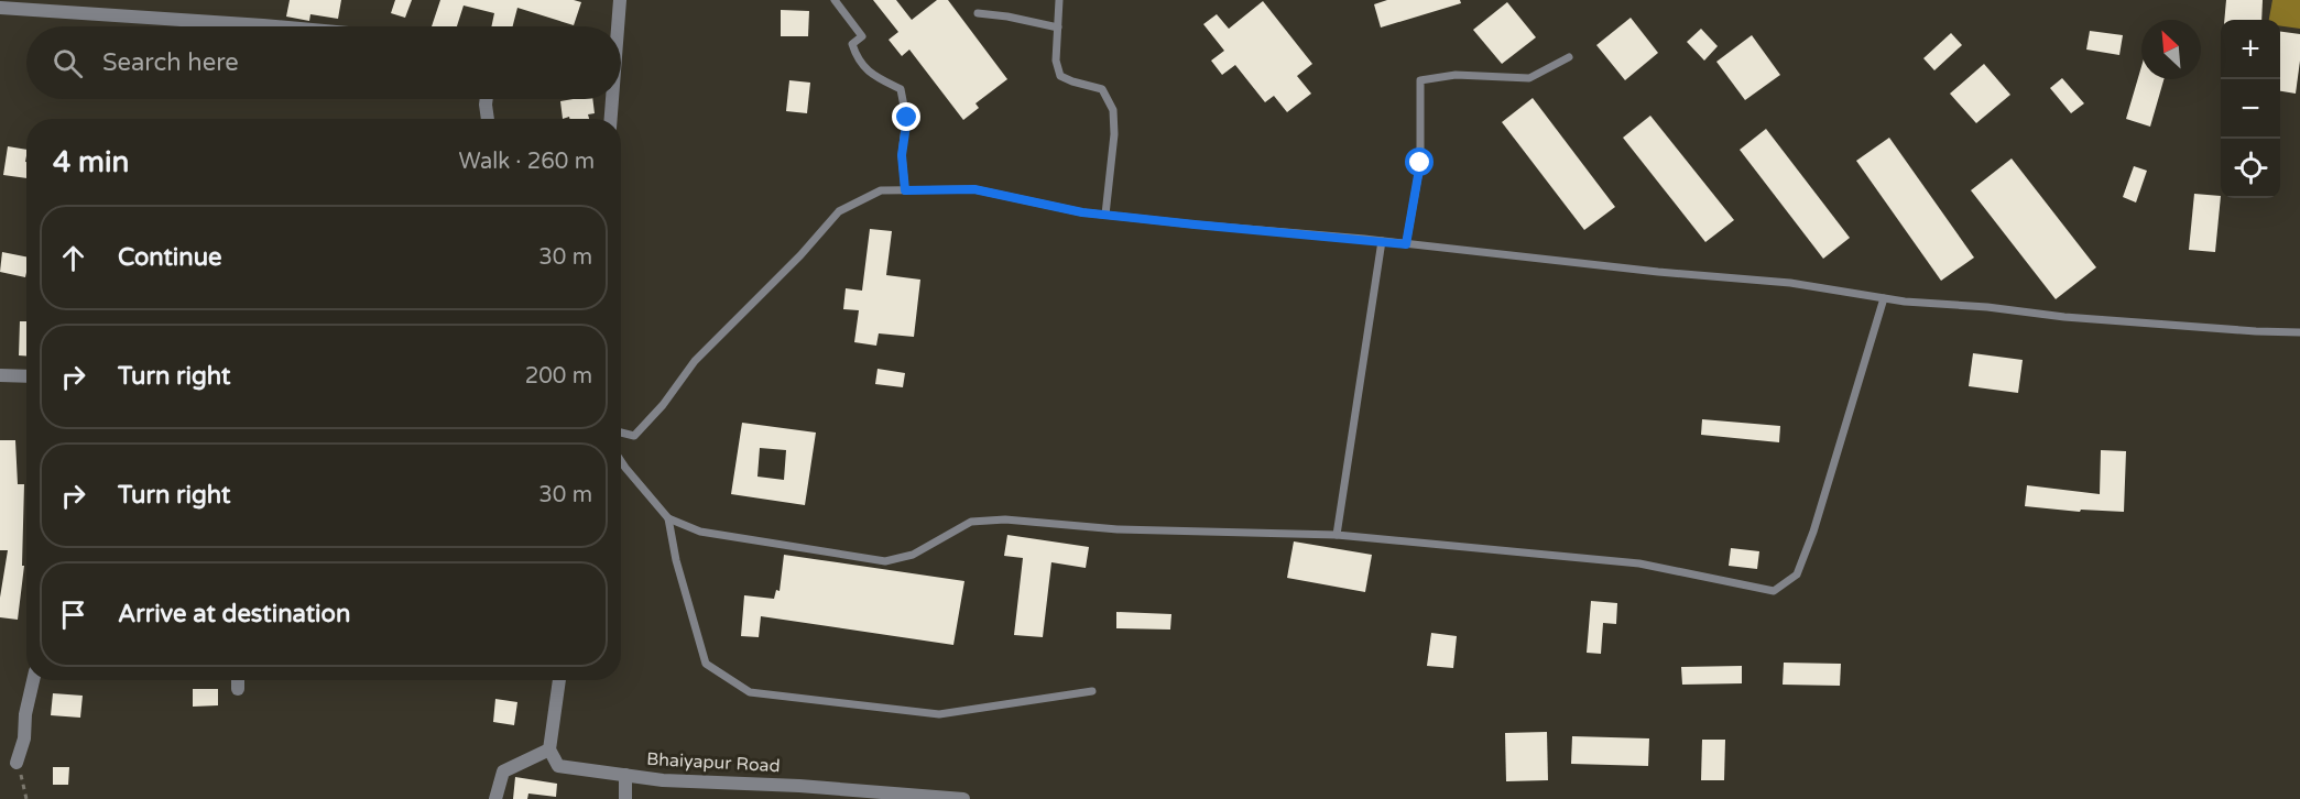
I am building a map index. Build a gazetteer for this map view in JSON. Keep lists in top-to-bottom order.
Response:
{
  "streets": {
    "street": ["Bhaiyapur Road"]
  },
  "north": "top left",
  "page": {
    "map_buttons": ["+", "−"],
    "search": "Search here",
    "heading": ["4 min", "Walk · 260 m"],
    "list": [
      ["Continue", "30 m"],
      ["Turn right", "200 m"],
      ["Turn right", "30 m"],
      "Arrive at destination"
    ]
  }
}
